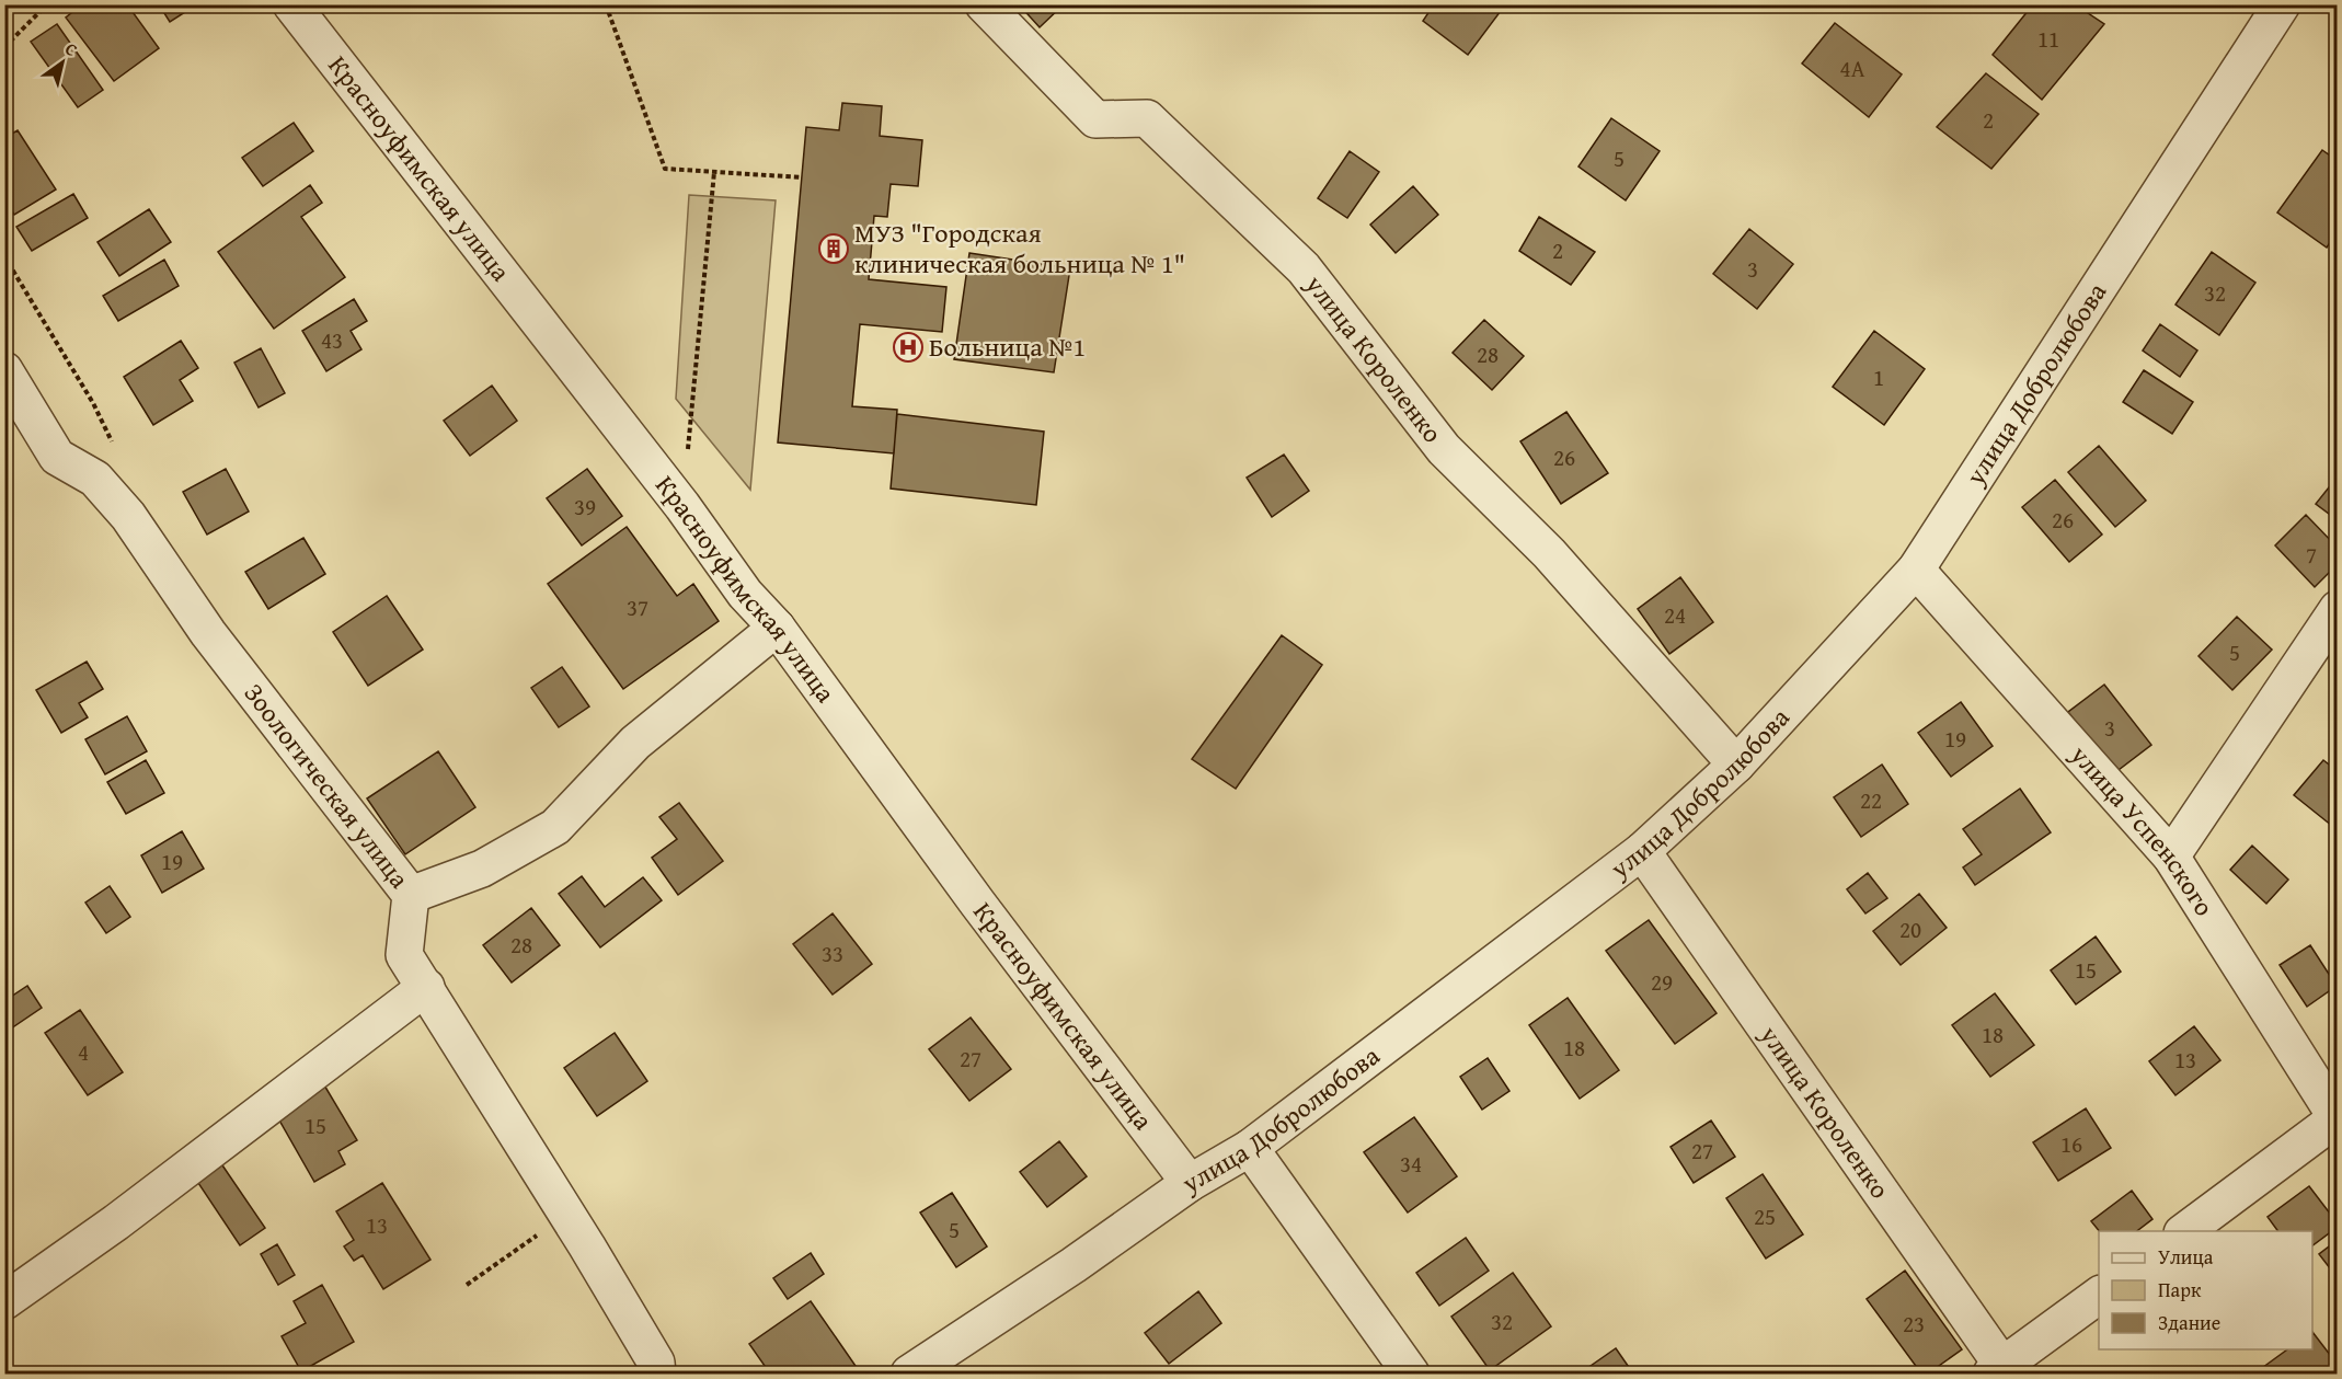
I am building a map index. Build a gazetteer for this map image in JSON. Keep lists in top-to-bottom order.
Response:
{
  "streets": {
    "street": [
      "Красноуфимская улица",
      "улица Короленко",
      "улица Добролюбова",
      "Зоологическая улица",
      "улица Успенского"
    ]
  },
  "crossings": [
    ["Красноуфимская улица", "улица Добролюбова"],
    ["улица Короленко", "улица Добролюбова"],
    ["улица Добролюбова", "улица Успенского"]
  ],
  "places": {
    "building": ["МУЗ \"Городская клиническая больница № 1\""],
    "hospital": ["Больница №1"]
  },
  "house_numbers": [
    "11",
    "4А",
    "2",
    "5",
    "2",
    "3",
    "32",
    "43",
    "28",
    "1",
    "26",
    "39",
    "26",
    "7",
    "37",
    "24",
    "5",
    "3",
    "19",
    "22",
    "19",
    "20",
    "28",
    "33",
    "15",
    "29",
    "18",
    "18",
    "4",
    "27",
    "13",
    "15",
    "16",
    "27",
    "34",
    "25",
    "13",
    "5",
    "32",
    "23"
  ],
  "legend": ["Улица", "Парк", "Здание"],
  "north": "top right"
}
